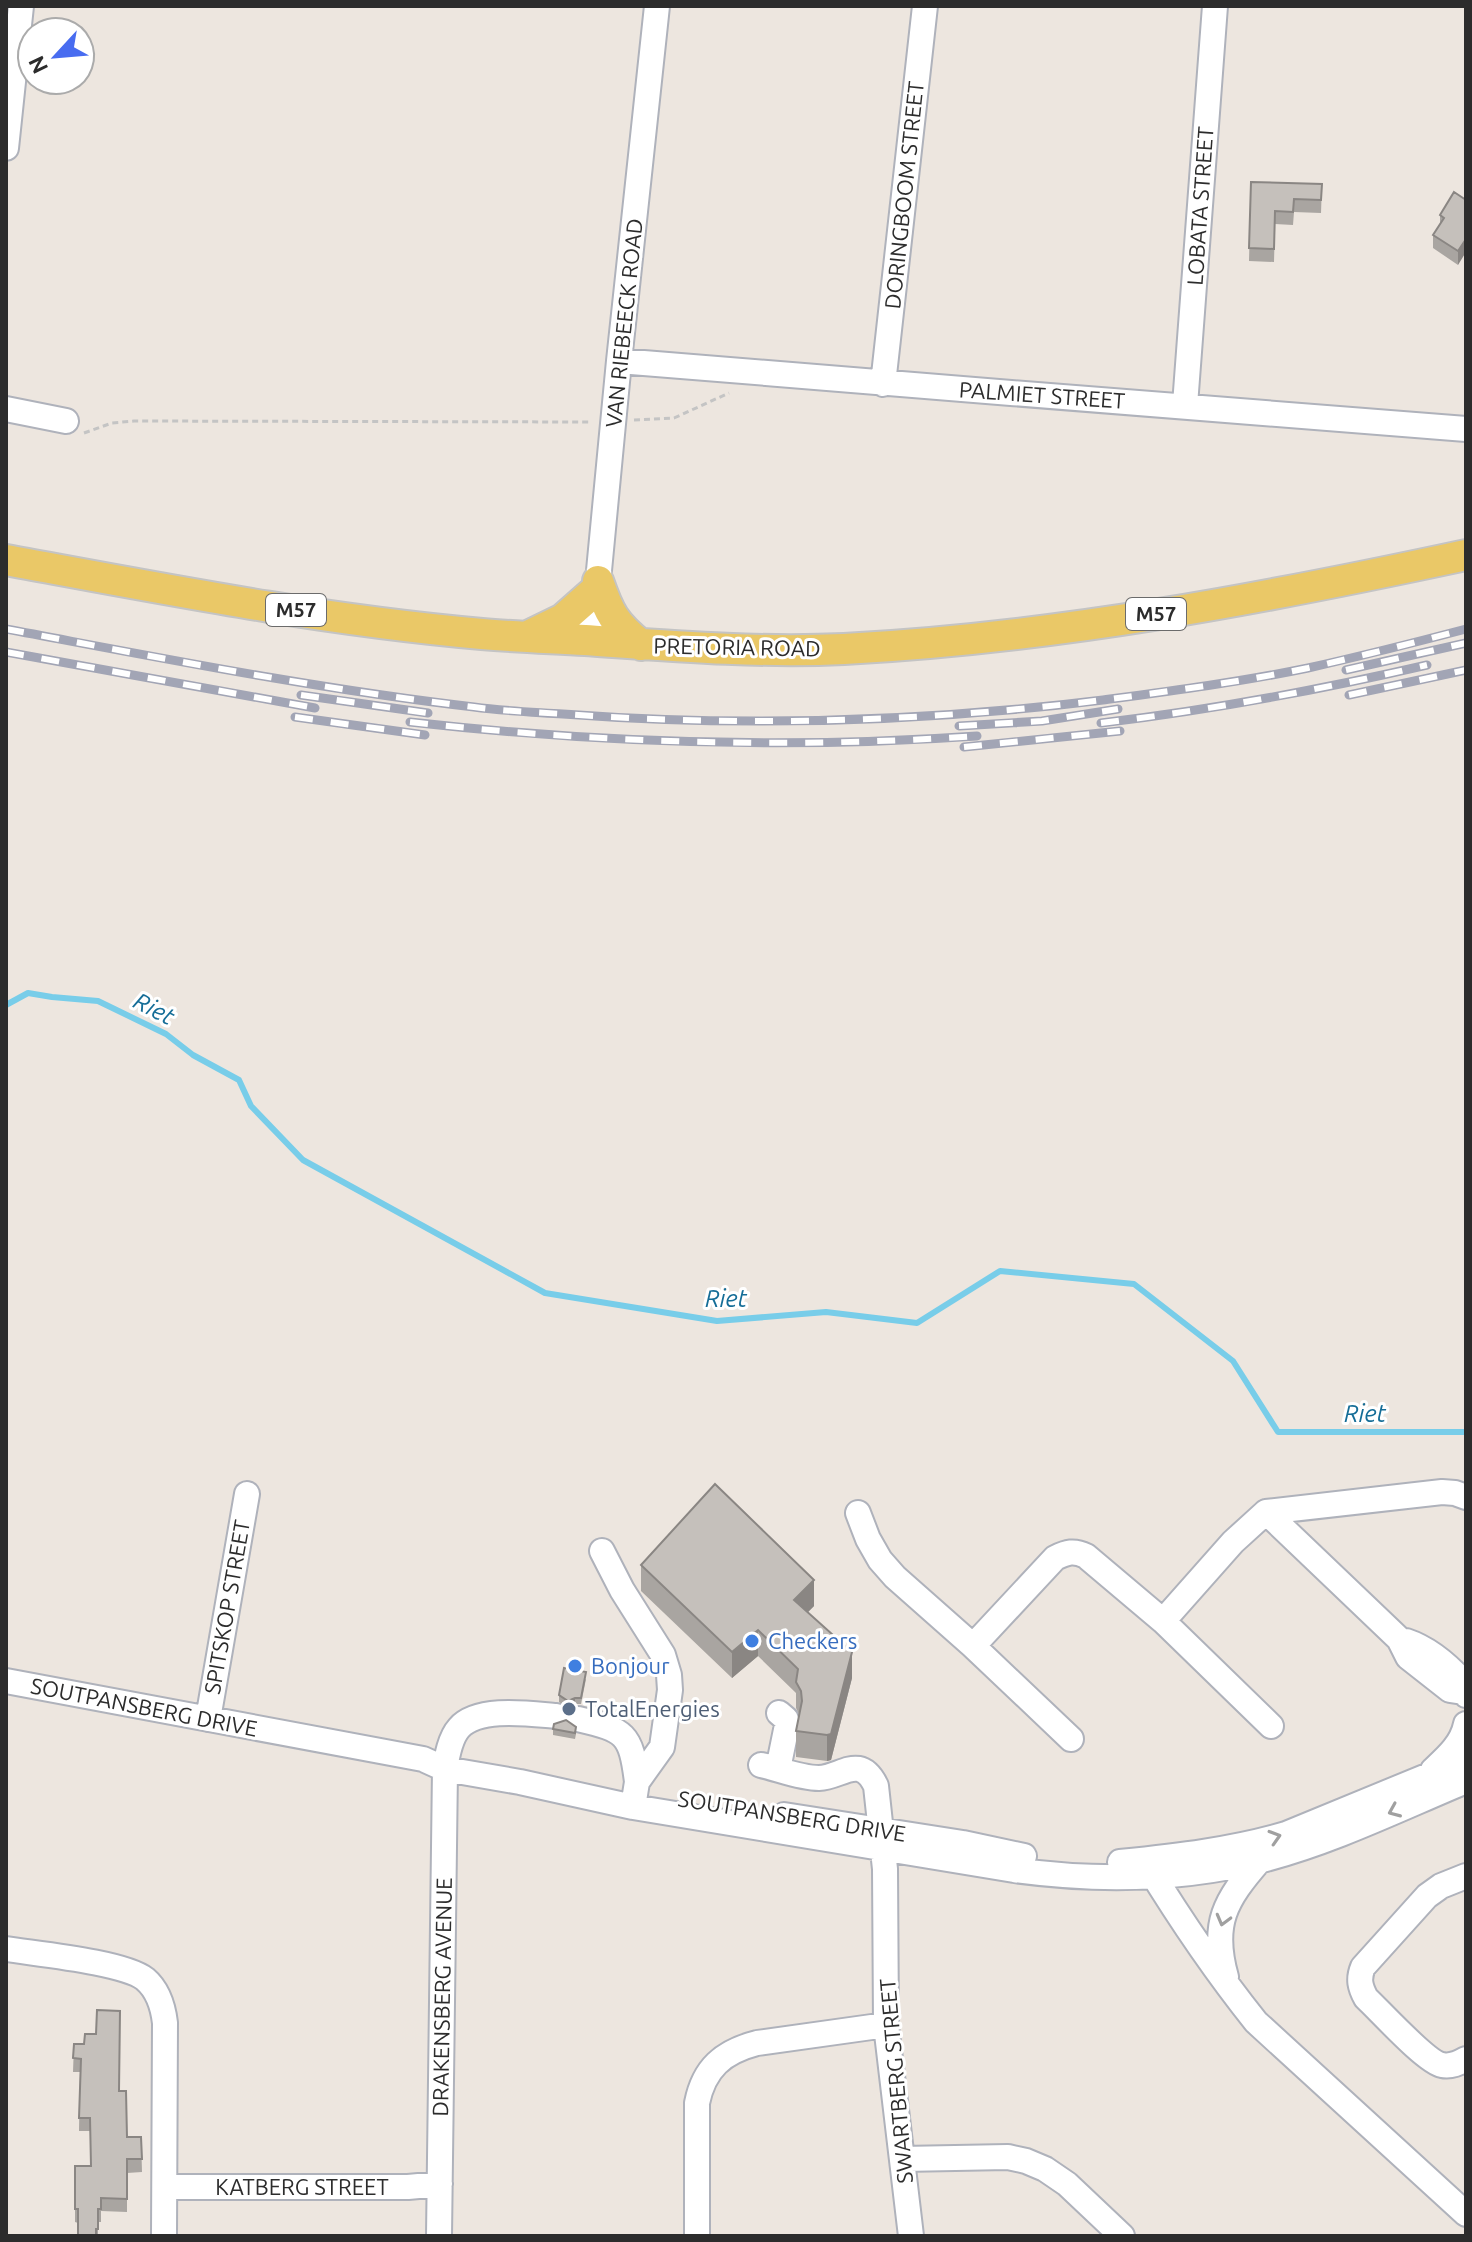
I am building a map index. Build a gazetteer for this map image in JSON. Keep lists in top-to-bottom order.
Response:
{
  "streets": {
    "main road": ["M57", "PRETORIA ROAD"],
    "street": [
      "DORINGBOOM STREET",
      "LOBATA STREET",
      "VAN RIEBEECK ROAD",
      "PALMIET STREET",
      "SPITSKOP STREET",
      "SOUTPANSBERG DRIVE",
      "DRAKENSBERG AVENUE",
      "SWARTBERG STREET",
      "KATBERG STREET"
    ]
  },
  "crossings": [
    ["DORINGBOOM STREET", "PALMIET STREET"],
    ["LOBATA STREET", "PALMIET STREET"],
    ["VAN RIEBEECK ROAD", "PALMIET STREET"],
    ["VAN RIEBEECK ROAD", "PRETORIA ROAD"],
    ["SPITSKOP STREET", "SOUTPANSBERG DRIVE"],
    ["SOUTPANSBERG DRIVE", "DRAKENSBERG AVENUE"],
    ["SOUTPANSBERG DRIVE", "SWARTBERG STREET"],
    ["DRAKENSBERG AVENUE", "KATBERG STREET"]
  ],
  "water": ["Riet"],
  "places": ["Checkers", "Bonjour", "TotalEnergies"],
  "north": "bottom left"
}
